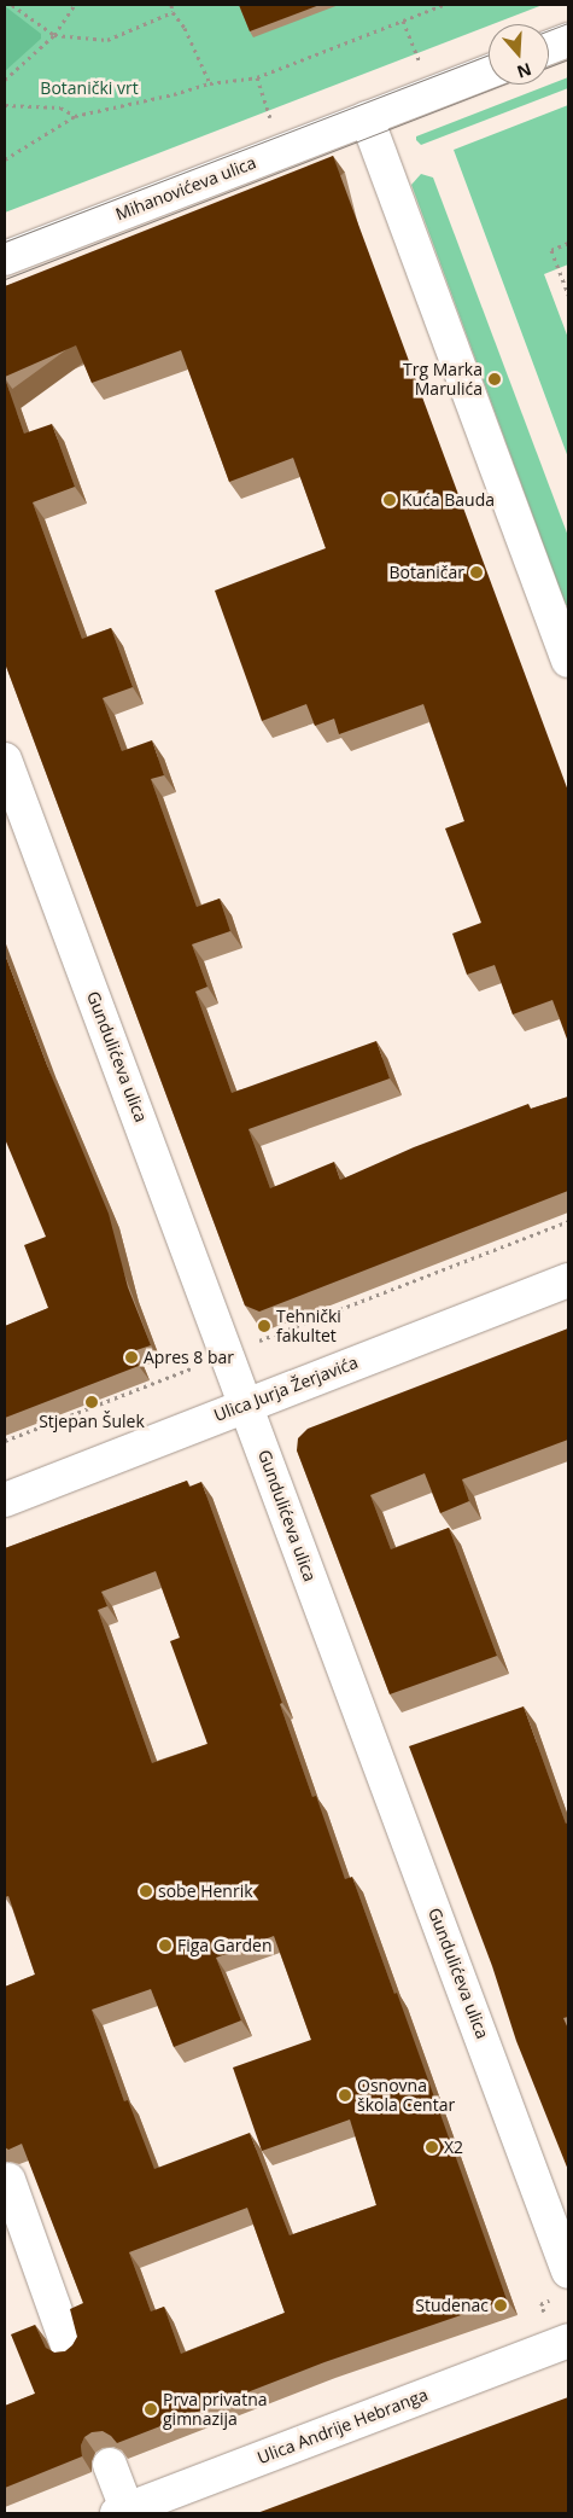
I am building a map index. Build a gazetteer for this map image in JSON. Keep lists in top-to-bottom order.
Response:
{
  "streets": {
    "street": [
      "Mihanovićeva ulica",
      "Gundulićeva ulica",
      "Ulica Jurja Žerjavića",
      "Ulica Andrije Hebranga"
    ]
  },
  "crossings": [
    ["Gundulićeva ulica", "Ulica Jurja Žerjavića"]
  ],
  "parks": ["Botanički vrt"],
  "places": [
    "Trg Marka Marulića",
    "Kuća Bauda",
    "Botaničar",
    "Tehnički fakultet",
    "Apres 8 bar",
    "Stjepan Šulek",
    "sobe Henrik",
    "Figa Garden",
    "Osnovna škola Centar",
    "X2",
    "Studenac",
    "Prva privatna gimnazija"
  ],
  "north": "bottom"
}
